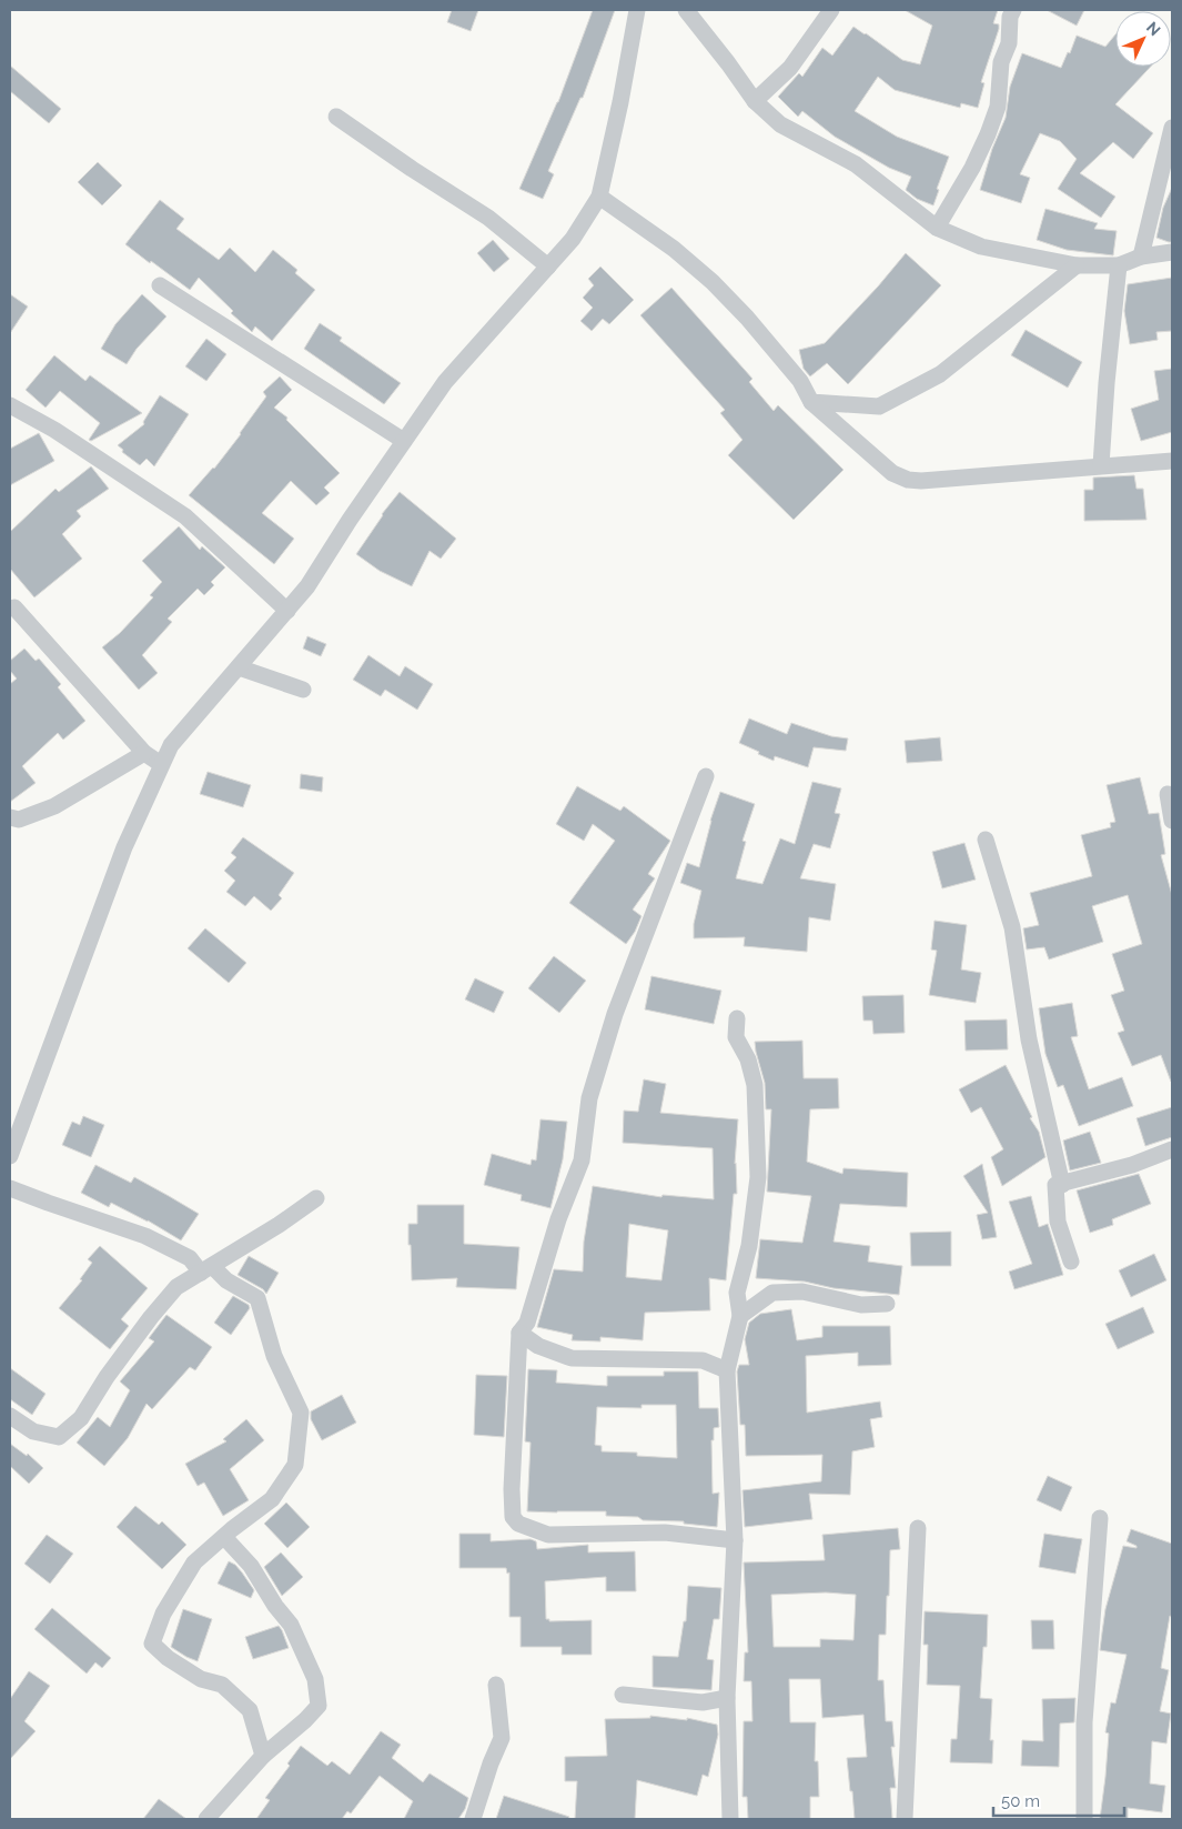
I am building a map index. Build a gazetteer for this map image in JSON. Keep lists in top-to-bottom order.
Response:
{
  "scale_bar": "50 m",
  "north": "top right"
}
